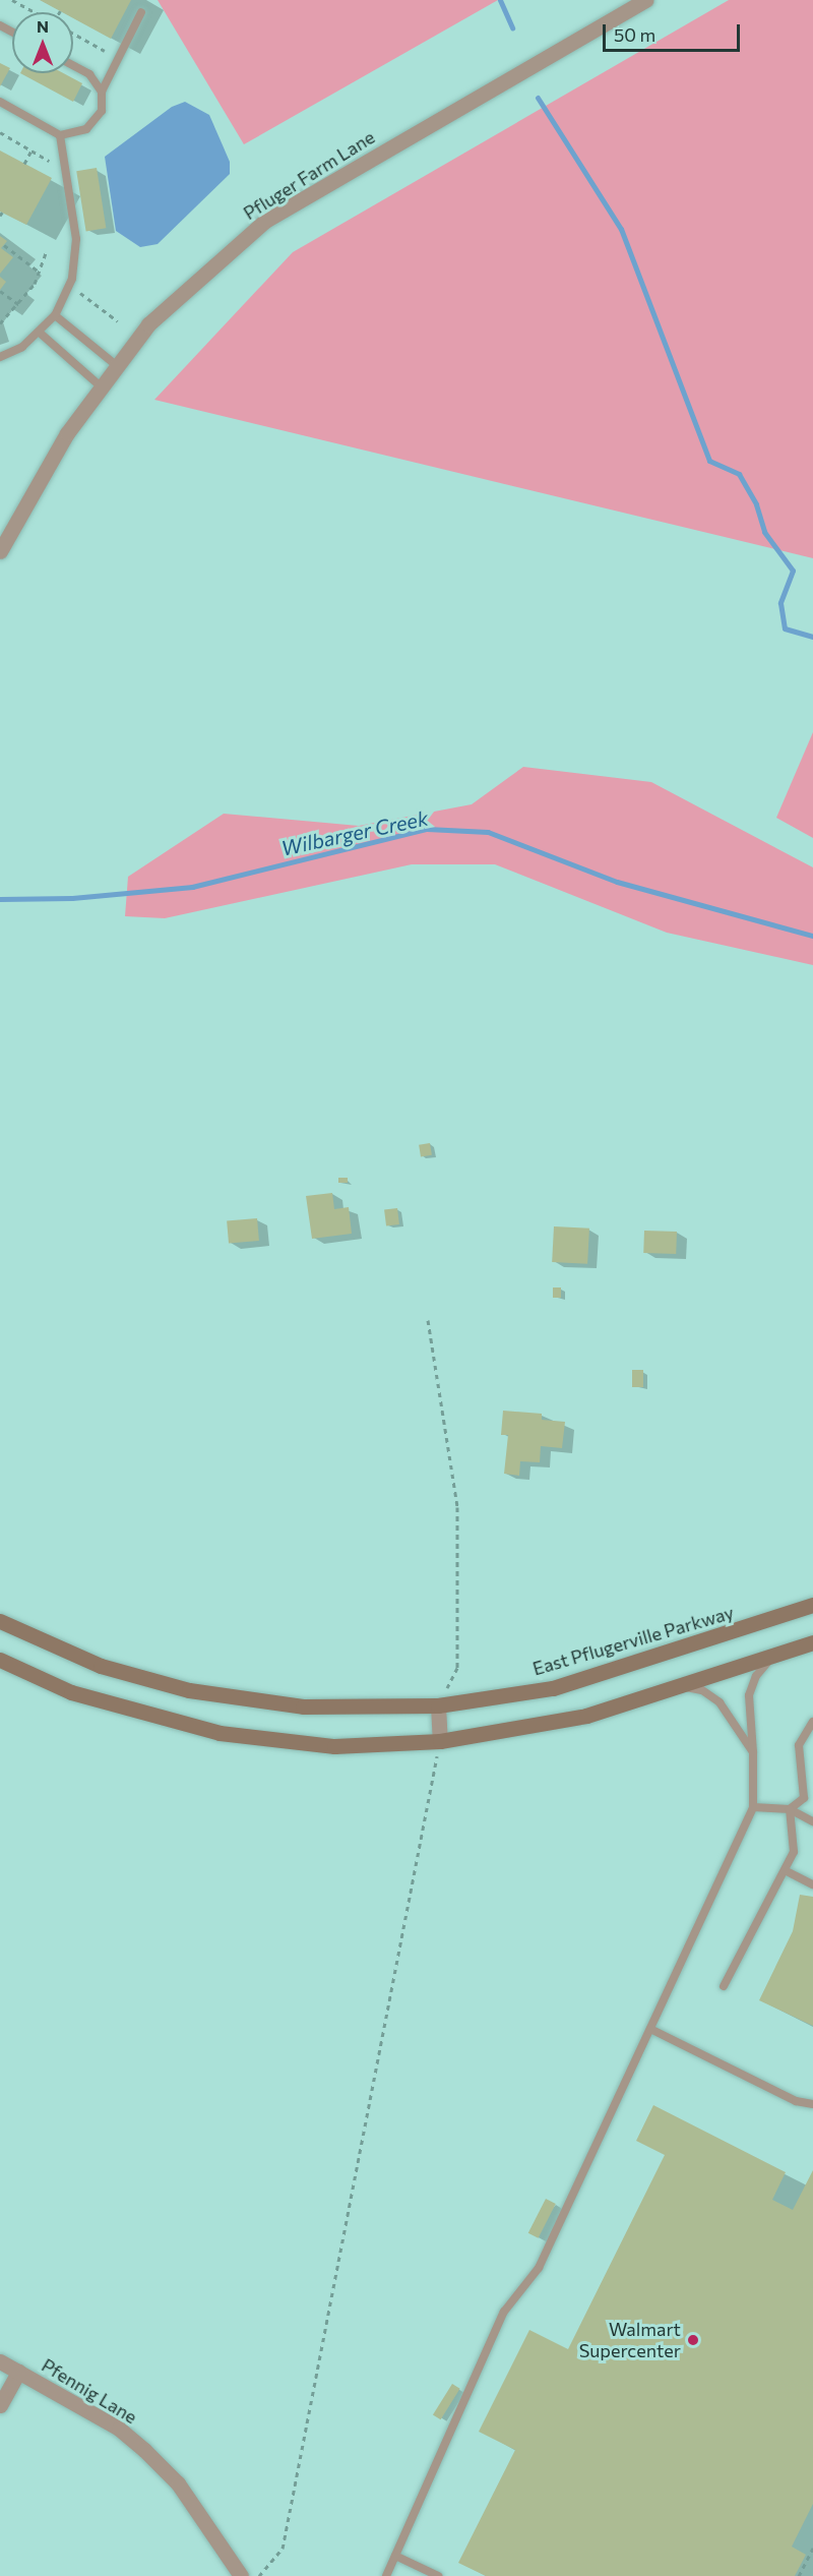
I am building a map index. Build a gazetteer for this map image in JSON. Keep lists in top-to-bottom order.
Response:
{
  "streets": {
    "main road": ["East Pflugerville Parkway"],
    "street": ["Pfluger Farm Lane", "Pfennig Lane"]
  },
  "water": ["Wilbarger Creek"],
  "places": ["Walmart Supercenter"],
  "scale_bar": "50 m",
  "north": "top"
}
